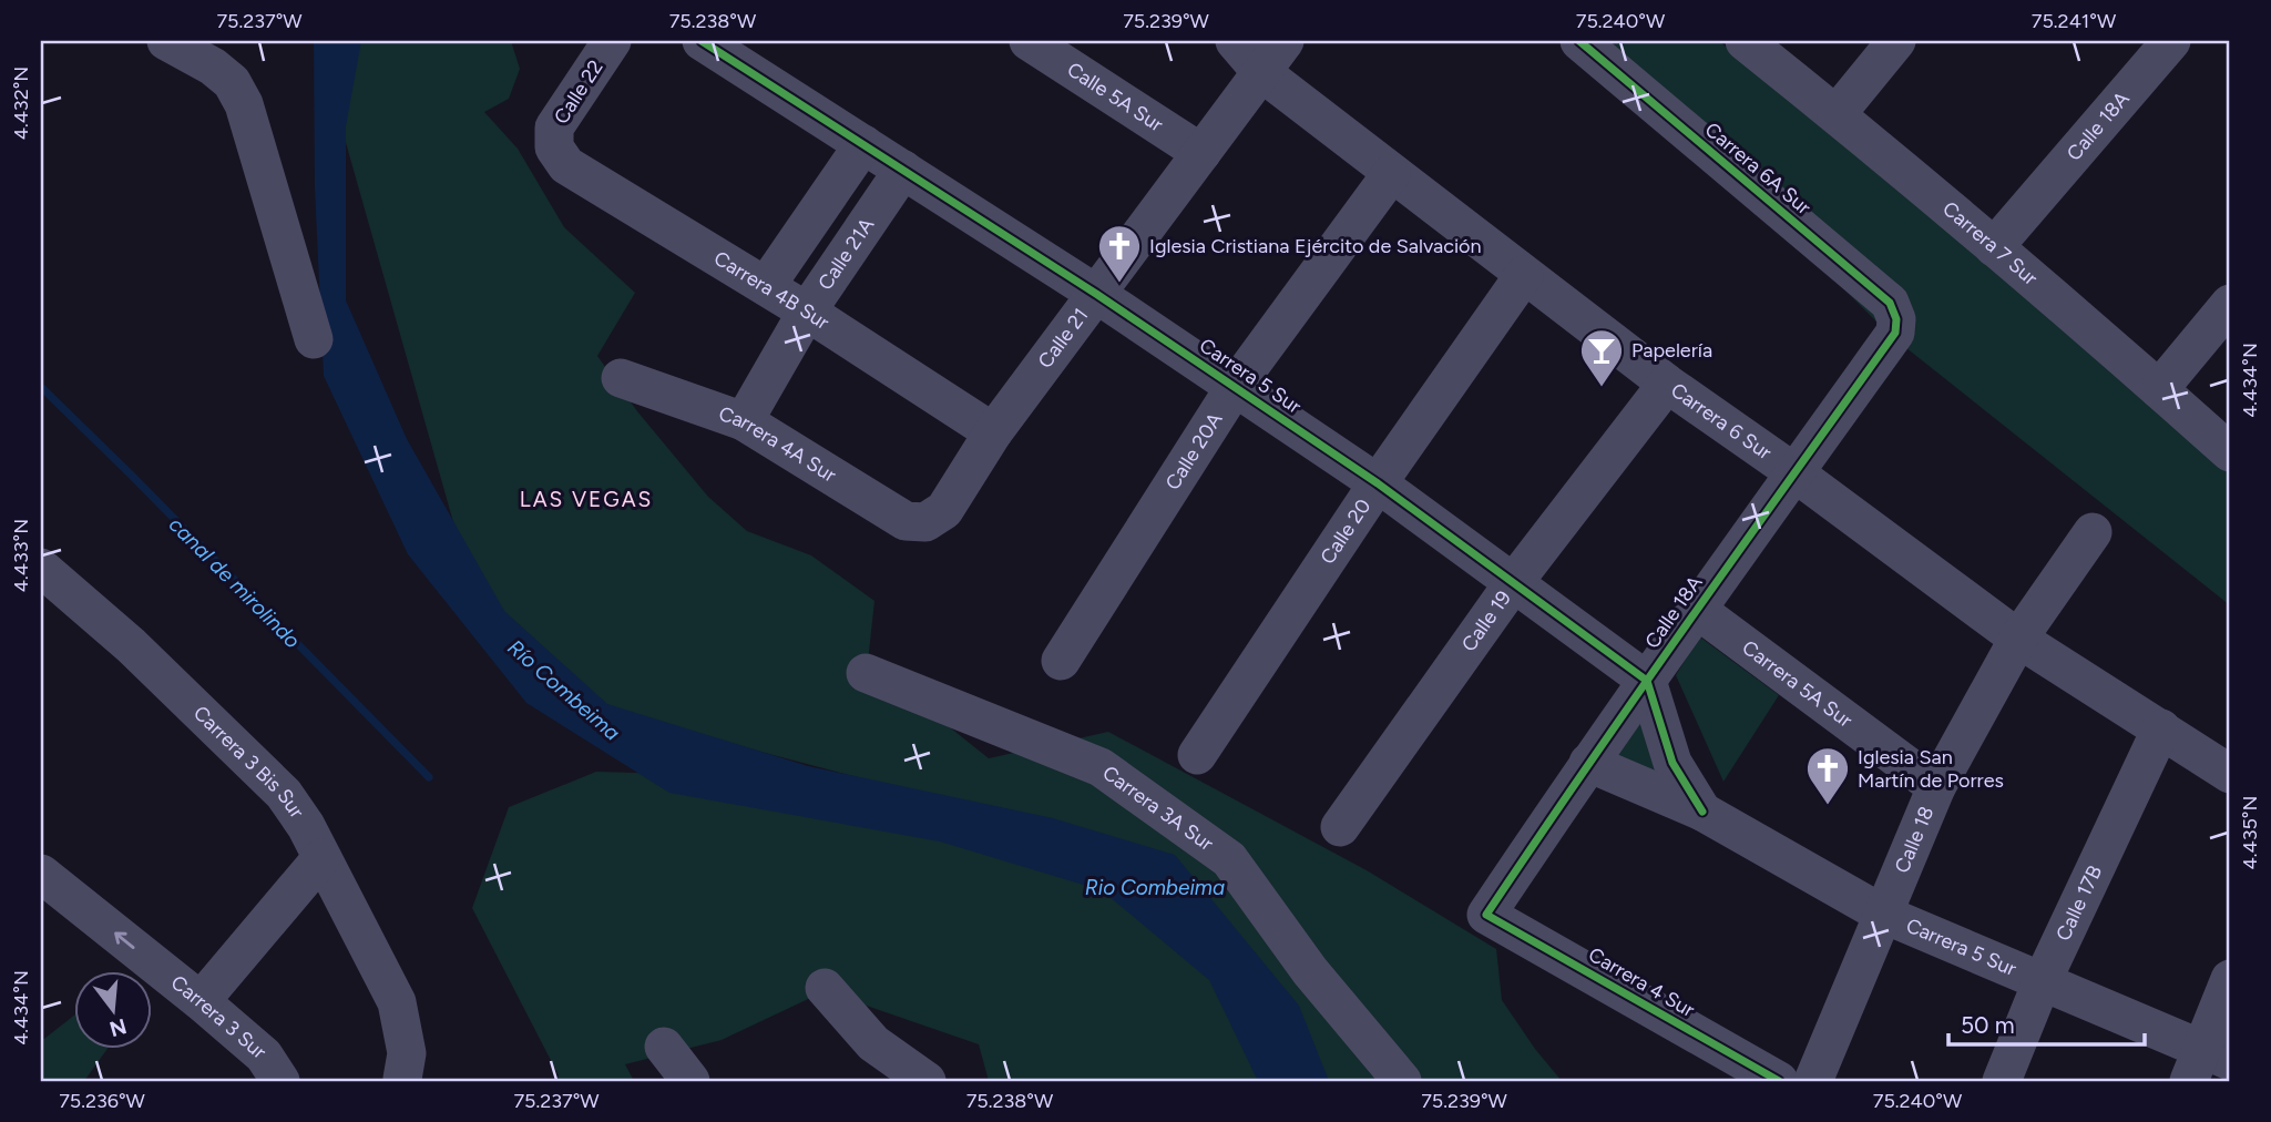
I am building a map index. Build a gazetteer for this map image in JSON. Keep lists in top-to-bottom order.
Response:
{
  "streets": {
    "street": [
      "Calle 22",
      "Calle 5A Sur",
      "Calle 18A",
      "Carrera 6A Sur",
      "Carrera 7 Sur",
      "Calle 21A",
      "Carrera 4B Sur",
      "Calle 21",
      "Carrera 5 Sur",
      "Carrera 6 Sur",
      "Carrera 4A Sur",
      "Calle 20A",
      "Calle 20",
      "Calle 19",
      "Carrera 5A Sur",
      "Carrera 3 Bis Sur",
      "Carrera 3A Sur",
      "Calle 18",
      "Calle 17B",
      "Carrera 4 Sur",
      "Carrera 3 Sur"
    ]
  },
  "crossings": [
    ["Calle 22", "Carrera 4B Sur"],
    ["Calle 5A Sur", "Calle 21"],
    ["Calle 18A", "Carrera 6A Sur"],
    ["Calle 18A", "Carrera 7 Sur"],
    ["Calle 18A", "Carrera 5 Sur"],
    ["Calle 18A", "Carrera 6 Sur"],
    ["Calle 18A", "Carrera 5A Sur"],
    ["Calle 18A", "Carrera 4 Sur"],
    ["Calle 21A", "Carrera 4B Sur"],
    ["Calle 21A", "Carrera 5 Sur"],
    ["Calle 21A", "Carrera 4A Sur"],
    ["Carrera 4B Sur", "Calle 21"],
    ["Calle 21", "Carrera 5 Sur"],
    ["Calle 21", "Carrera 6 Sur"],
    ["Calle 21", "Carrera 4A Sur"],
    ["Carrera 5 Sur", "Calle 20A"],
    ["Carrera 5 Sur", "Calle 20"],
    ["Carrera 5 Sur", "Calle 19"],
    ["Carrera 5 Sur", "Calle 18"],
    ["Carrera 5 Sur", "Calle 17B"],
    ["Carrera 6 Sur", "Calle 20A"],
    ["Carrera 6 Sur", "Calle 20"],
    ["Carrera 6 Sur", "Calle 19"],
    ["Carrera 6 Sur", "Calle 18"],
    ["Carrera 6 Sur", "Calle 17B"],
    ["Carrera 5A Sur", "Calle 18"]
  ],
  "one_way": ["Carrera 3 Sur"],
  "districts": ["LAS VEGAS"],
  "water": ["canal de mirolindo", "Río Combeima", "Rio Combeima"],
  "places": {
    "church": ["Iglesia Cristiana Ejército de Salvación", "Iglesia San Martín de Porres"],
    "bar": ["Papelería"]
  },
  "scale_bar": "50 m",
  "north": "bottom",
  "coordinates": [
    "75.237°W",
    "75.238°W",
    "75.239°W",
    "75.240°W",
    "75.241°W",
    "4.432°N",
    "4.434°N",
    "4.433°N",
    "4.435°N",
    "75.236°W"
  ]
}
